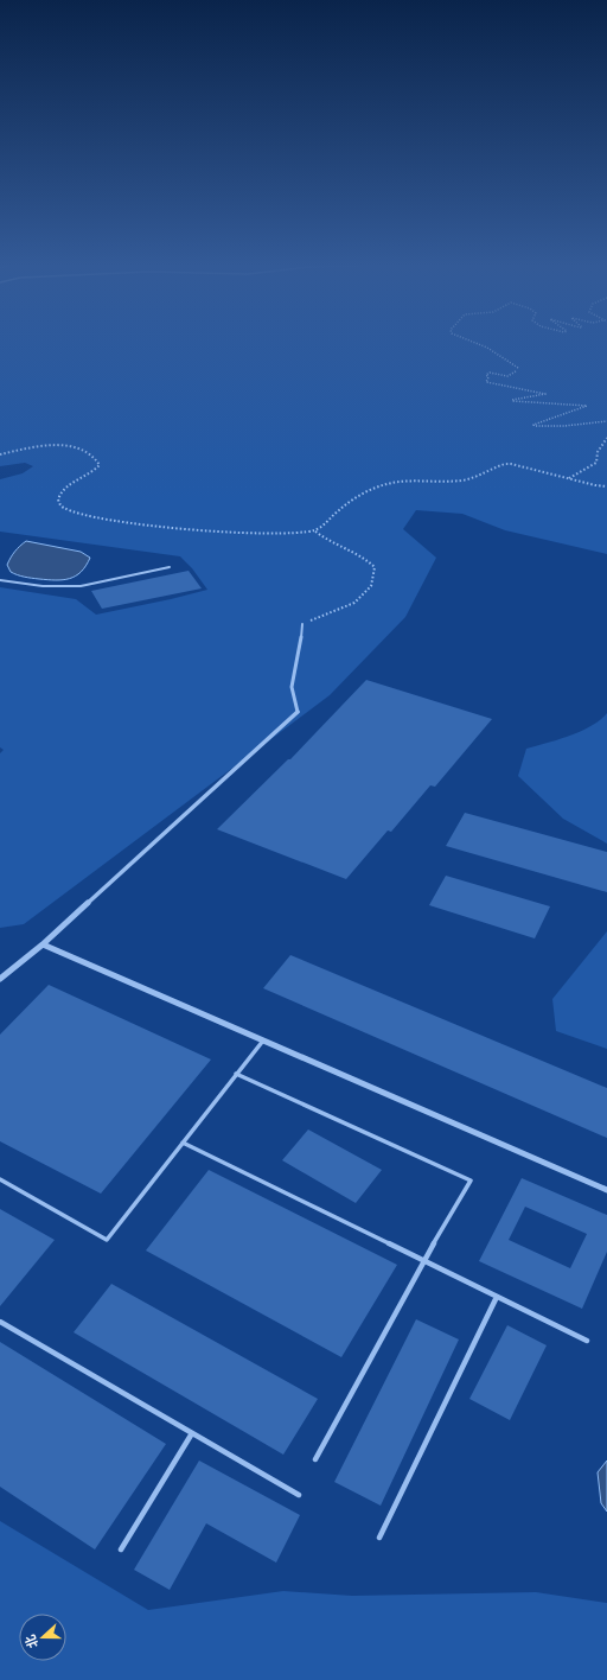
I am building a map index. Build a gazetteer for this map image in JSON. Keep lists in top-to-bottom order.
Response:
{
  "north": "left"
}
